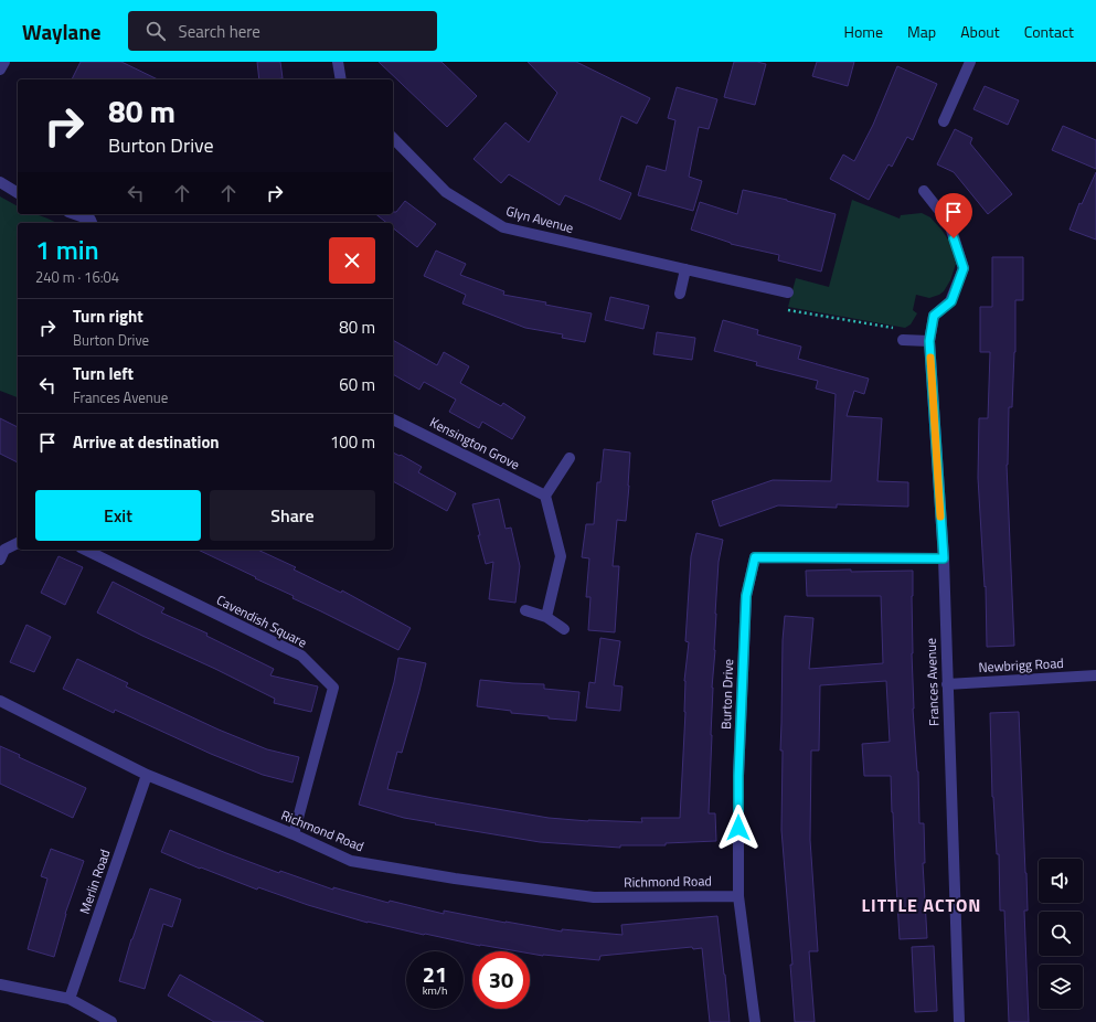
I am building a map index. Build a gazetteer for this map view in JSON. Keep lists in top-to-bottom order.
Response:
{
  "streets": {
    "street": [
      "Glyn Avenue",
      "Kensington Grove",
      "Cavendish Square",
      "Newbrigg Road",
      "Frances Avenue",
      "Burton Drive",
      "Richmond Road",
      "Merlin Road"
    ]
  },
  "crossings": [
    ["Cavendish Square", "Richmond Road"],
    ["Newbrigg Road", "Frances Avenue"],
    ["Frances Avenue", "Burton Drive"],
    ["Burton Drive", "Richmond Road"],
    ["Richmond Road", "Merlin Road"]
  ],
  "districts": ["LITTLE ACTON"],
  "page": {
    "header": "Waylane",
    "search": "Search here",
    "nav": [
      "Home",
      "Map",
      "About",
      "Contact"
    ],
    "turn": ["80 m", "Burton Drive"],
    "heading": ["1 min", "240 m · 16:04"],
    "list": [
      {
        "name": "Turn right",
        "note": "Burton Drive",
        "value": "80 m"
      },
      {
        "name": "Turn left",
        "note": "Frances Avenue",
        "value": "60 m"
      },
      {
        "name": "Arrive at destination",
        "value": "100 m"
      }
    ],
    "buttons": ["Exit", "Share"],
    "speed": "21 km/h",
    "limit": "30"
  }
}
